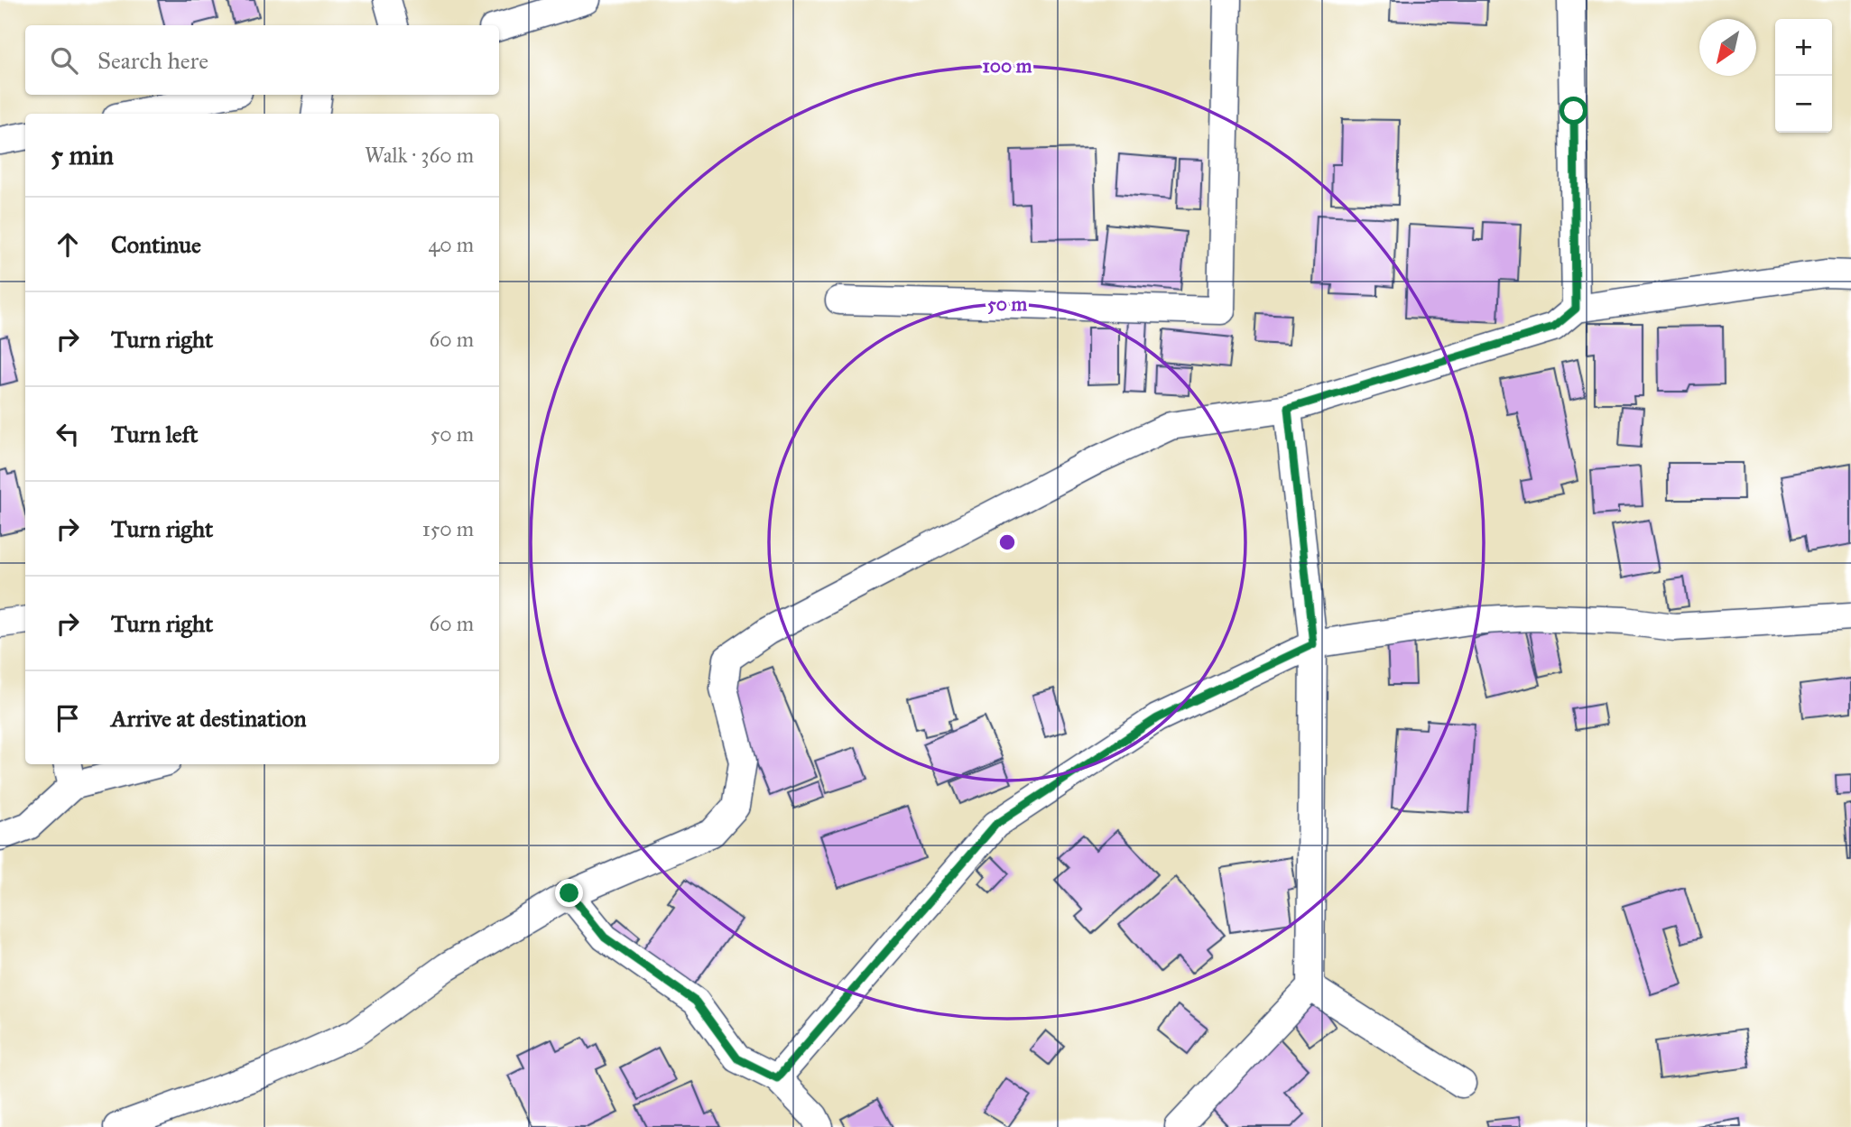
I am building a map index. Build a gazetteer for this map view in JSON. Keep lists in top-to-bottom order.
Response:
{
  "north": "bottom left",
  "page": {
    "map_buttons": ["+", "−"],
    "search": "Search here",
    "heading": ["5 min", "Walk · 360 m"],
    "list": [
      ["Continue", "40 m"],
      ["Turn right", "60 m"],
      ["Turn left", "50 m"],
      ["Turn right", "150 m"],
      ["Turn right", "60 m"],
      "Arrive at destination"
    ]
  },
  "rings": ["100 m", "50 m"]
}
